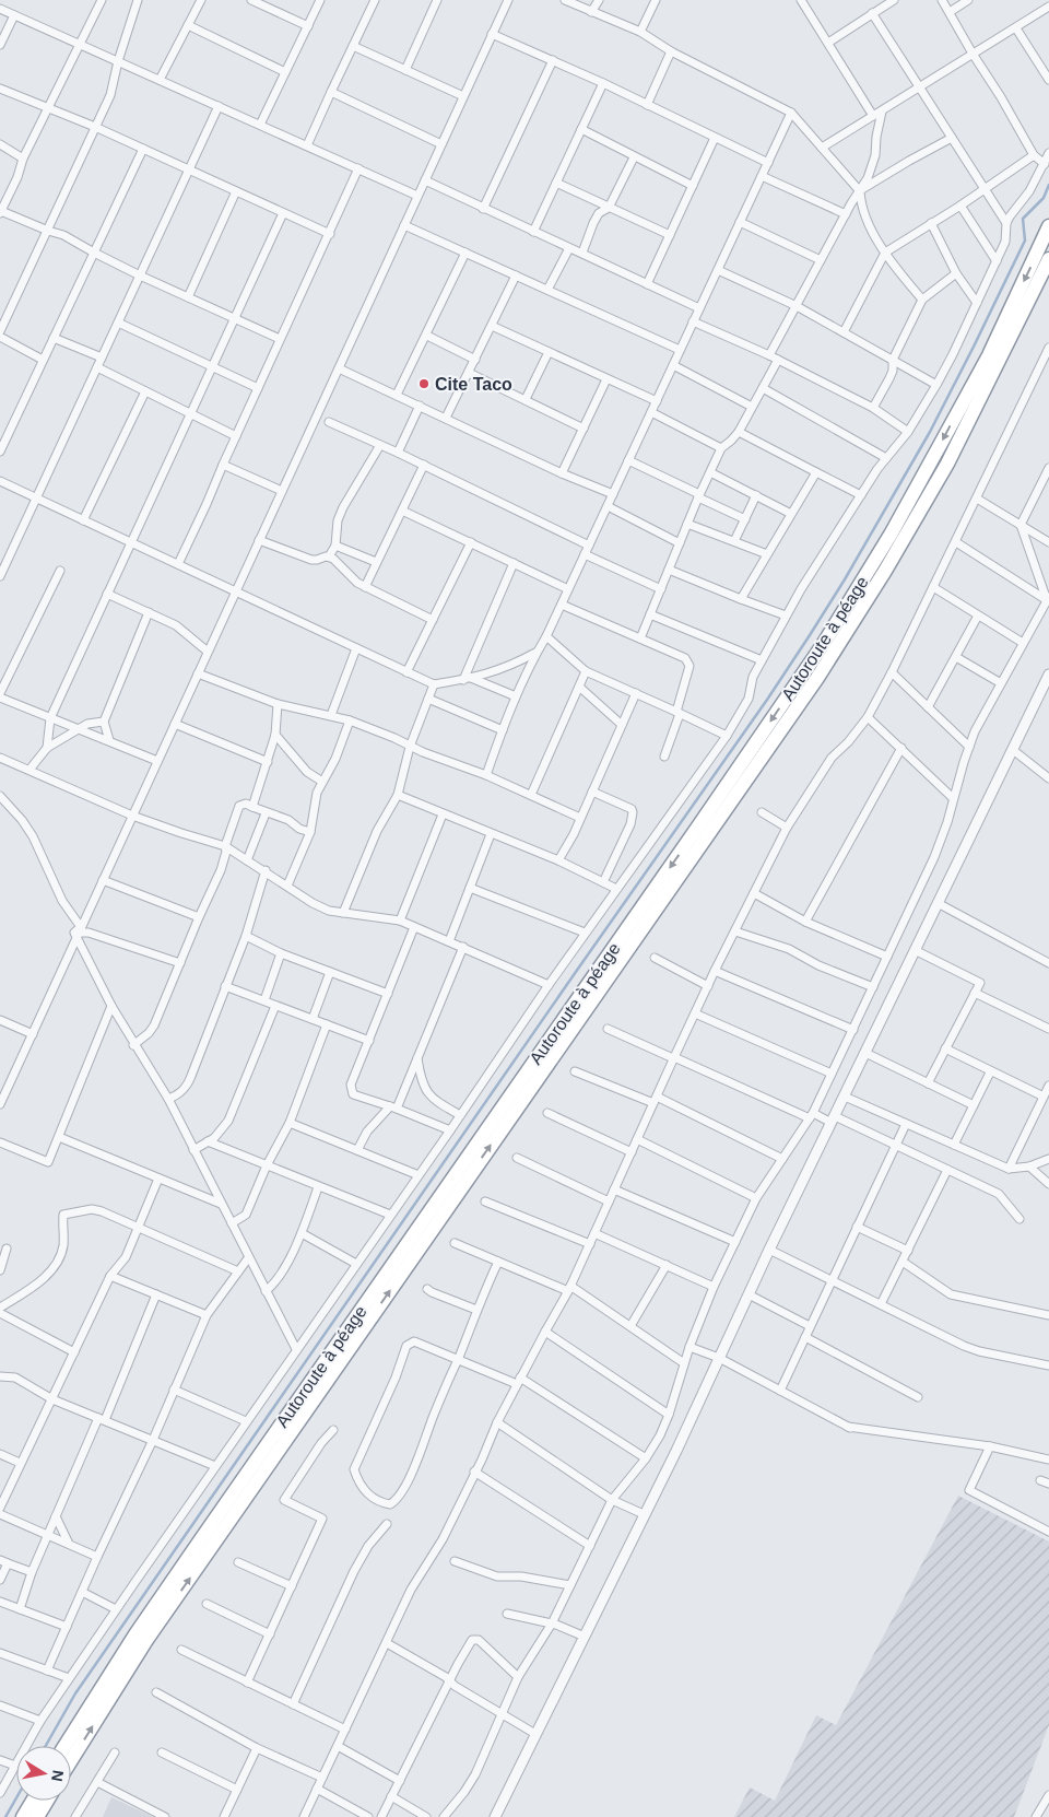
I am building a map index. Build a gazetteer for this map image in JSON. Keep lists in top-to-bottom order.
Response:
{
  "streets": {
    "highway": ["Autoroute à péage"]
  },
  "places": ["Cite Taco"],
  "north": "right"
}
